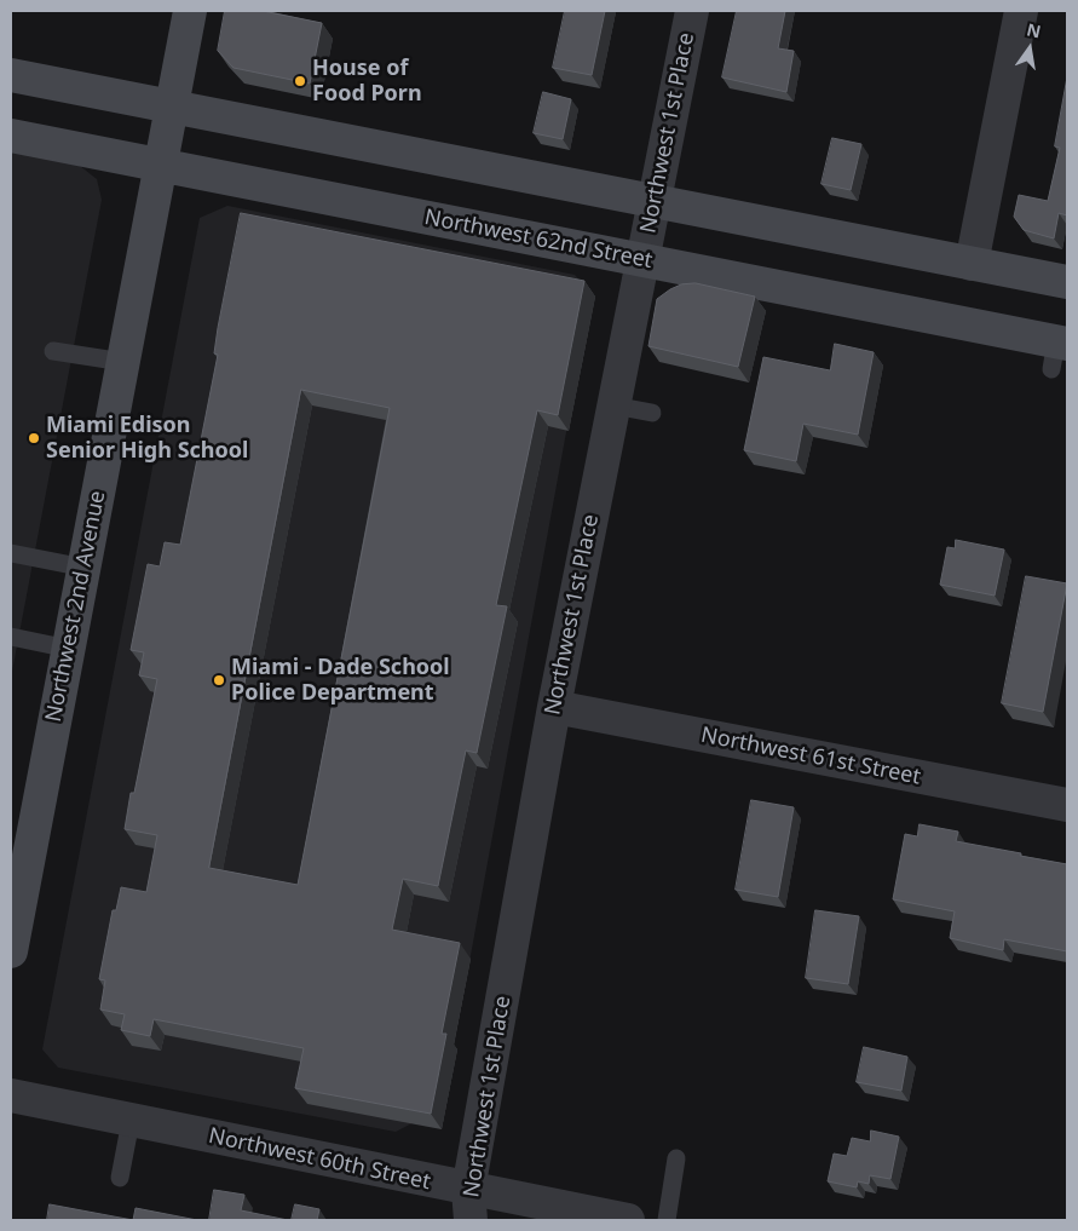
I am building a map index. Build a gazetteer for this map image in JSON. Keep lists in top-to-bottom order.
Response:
{
  "streets": {
    "main road": ["Northwest 62nd Street", "Northwest 2nd Avenue"],
    "street": ["Northwest 1st Place", "Northwest 61st Street", "Northwest 60th Street"]
  },
  "crossings": [
    ["Northwest 1st Place", "Northwest 62nd Street"],
    ["Northwest 1st Place", "Northwest 61st Street"],
    ["Northwest 1st Place", "Northwest 60th Street"],
    ["Northwest 62nd Street", "Northwest 2nd Avenue"]
  ],
  "places": ["House of Food Porn", "Miami Edison Senior High School", "Miami - Dade School Police Department"],
  "north": "top"
}
